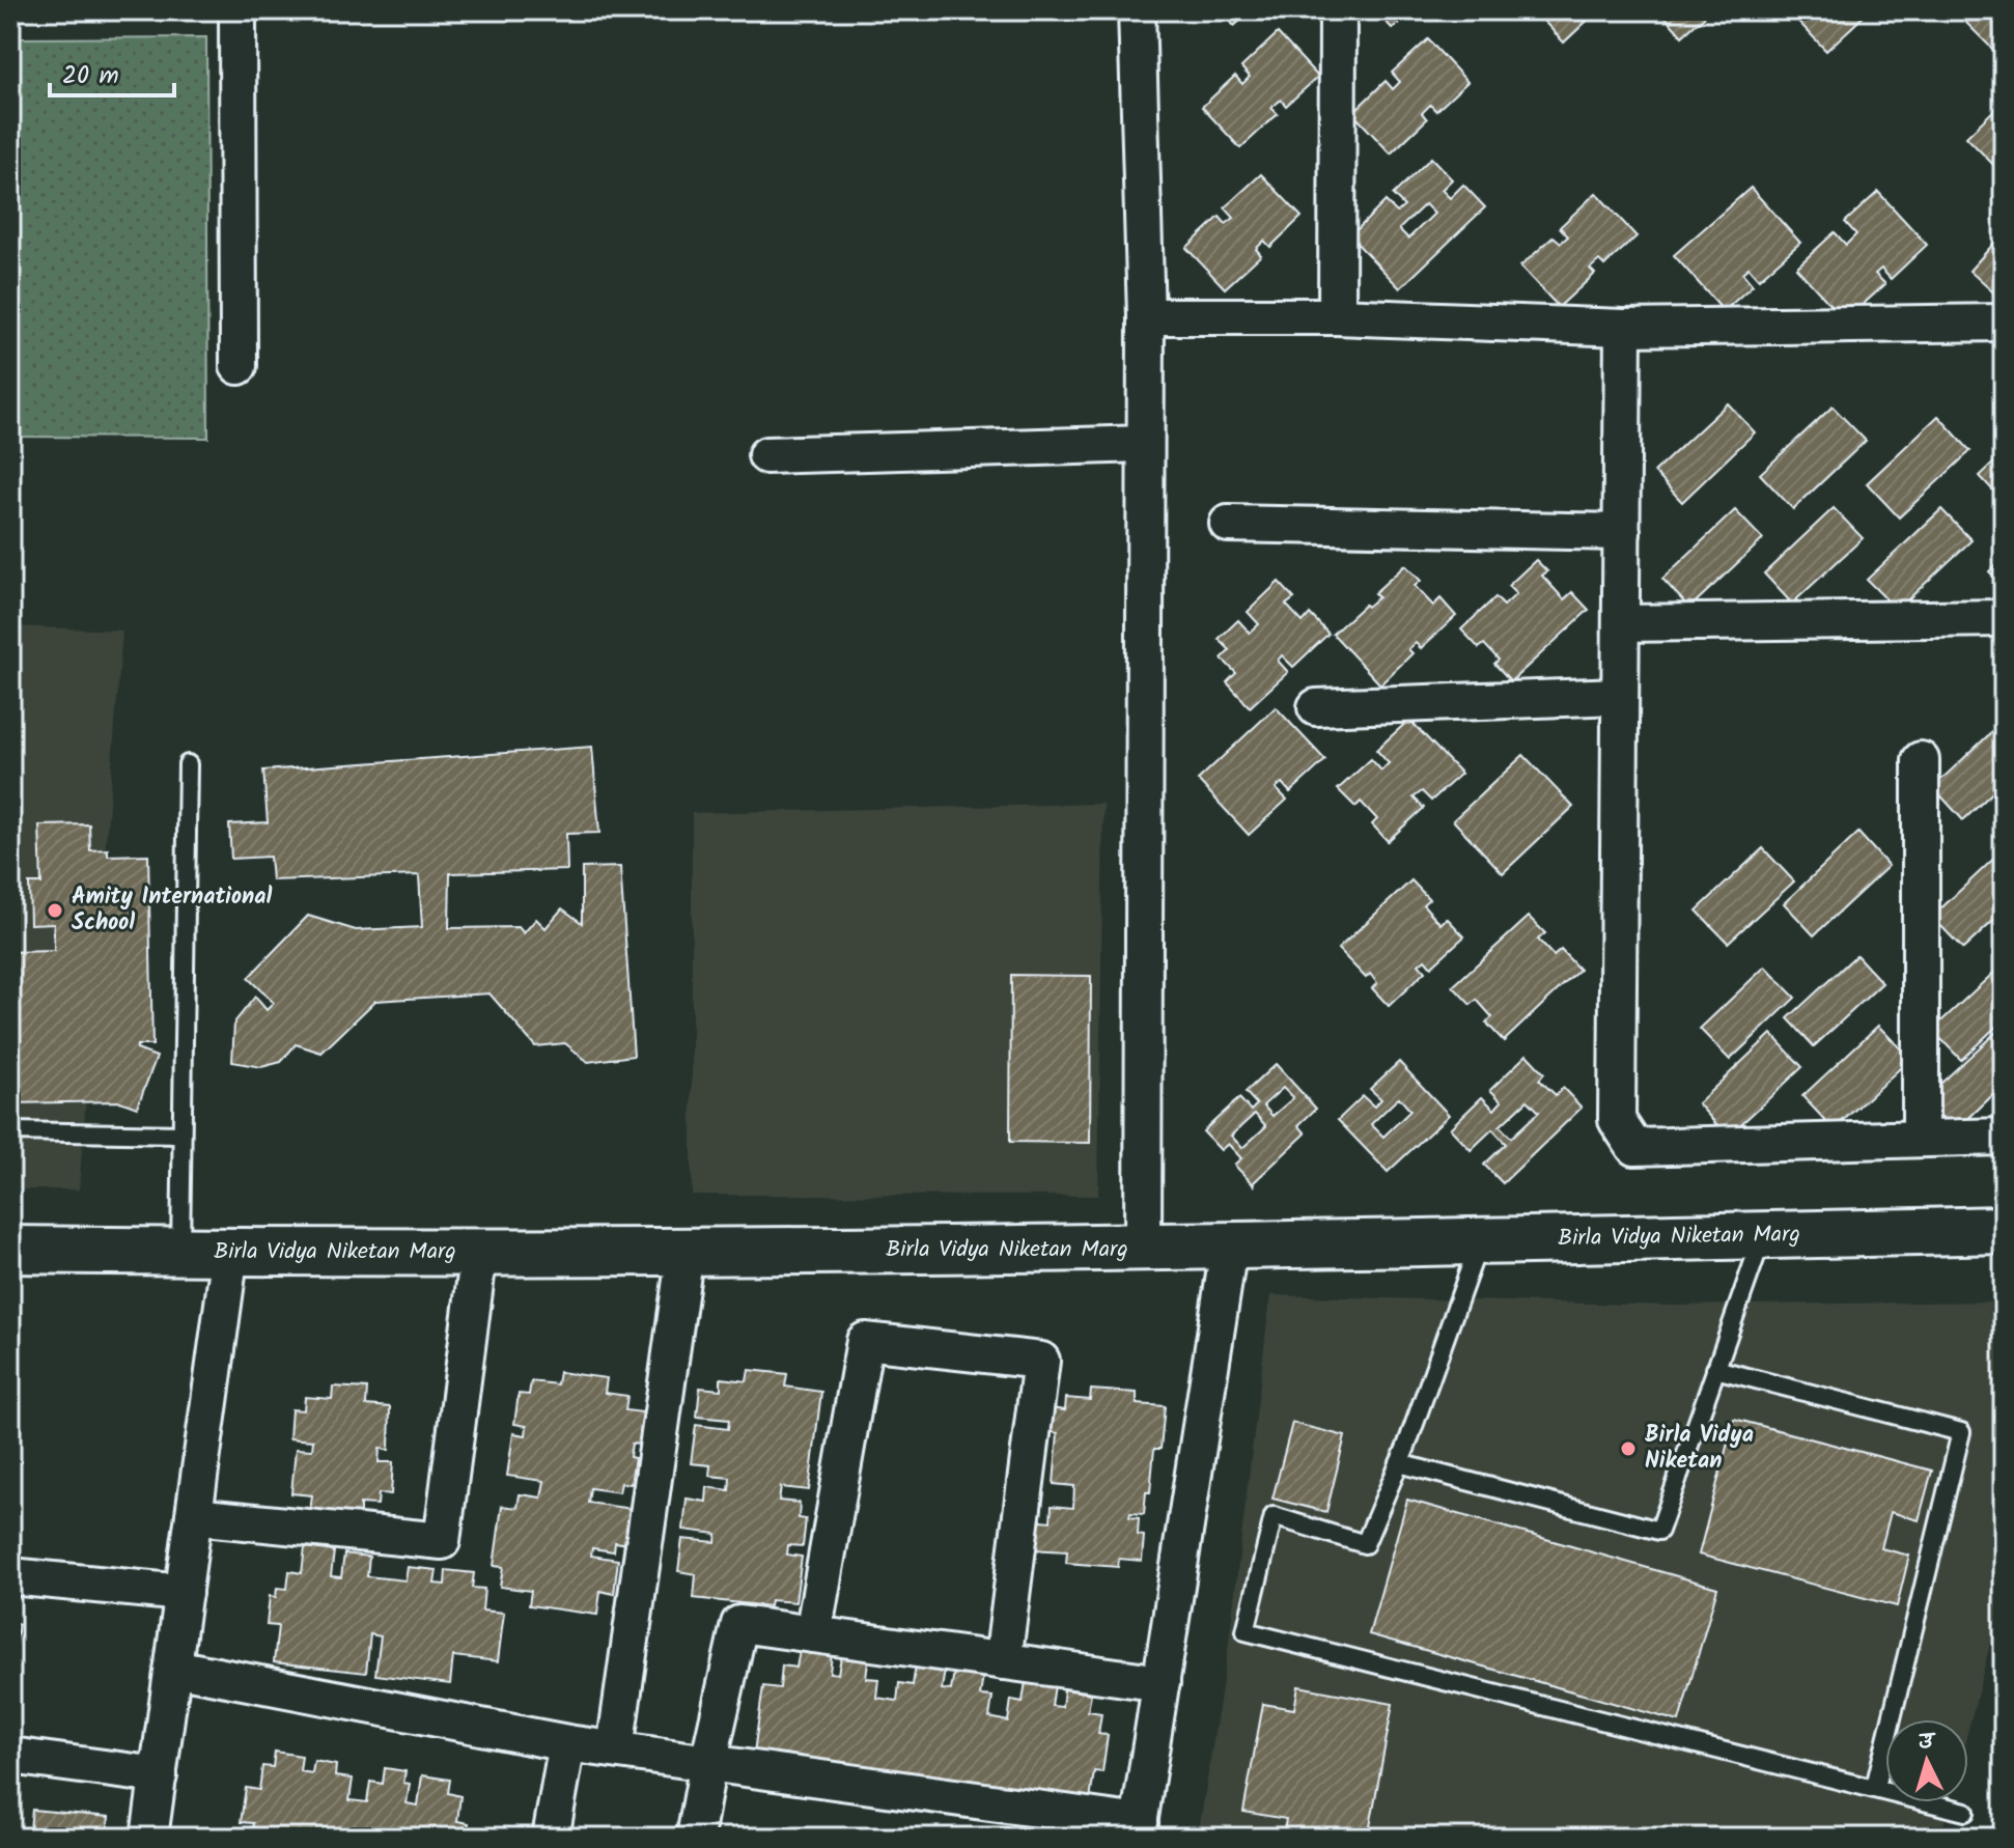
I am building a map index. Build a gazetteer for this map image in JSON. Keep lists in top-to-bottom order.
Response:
{
  "streets": {
    "street": ["Birla Vidya Niketan Marg"]
  },
  "places": ["Amity International School", "Birla Vidya Niketan"],
  "scale_bar": "20 m",
  "north": "top"
}
